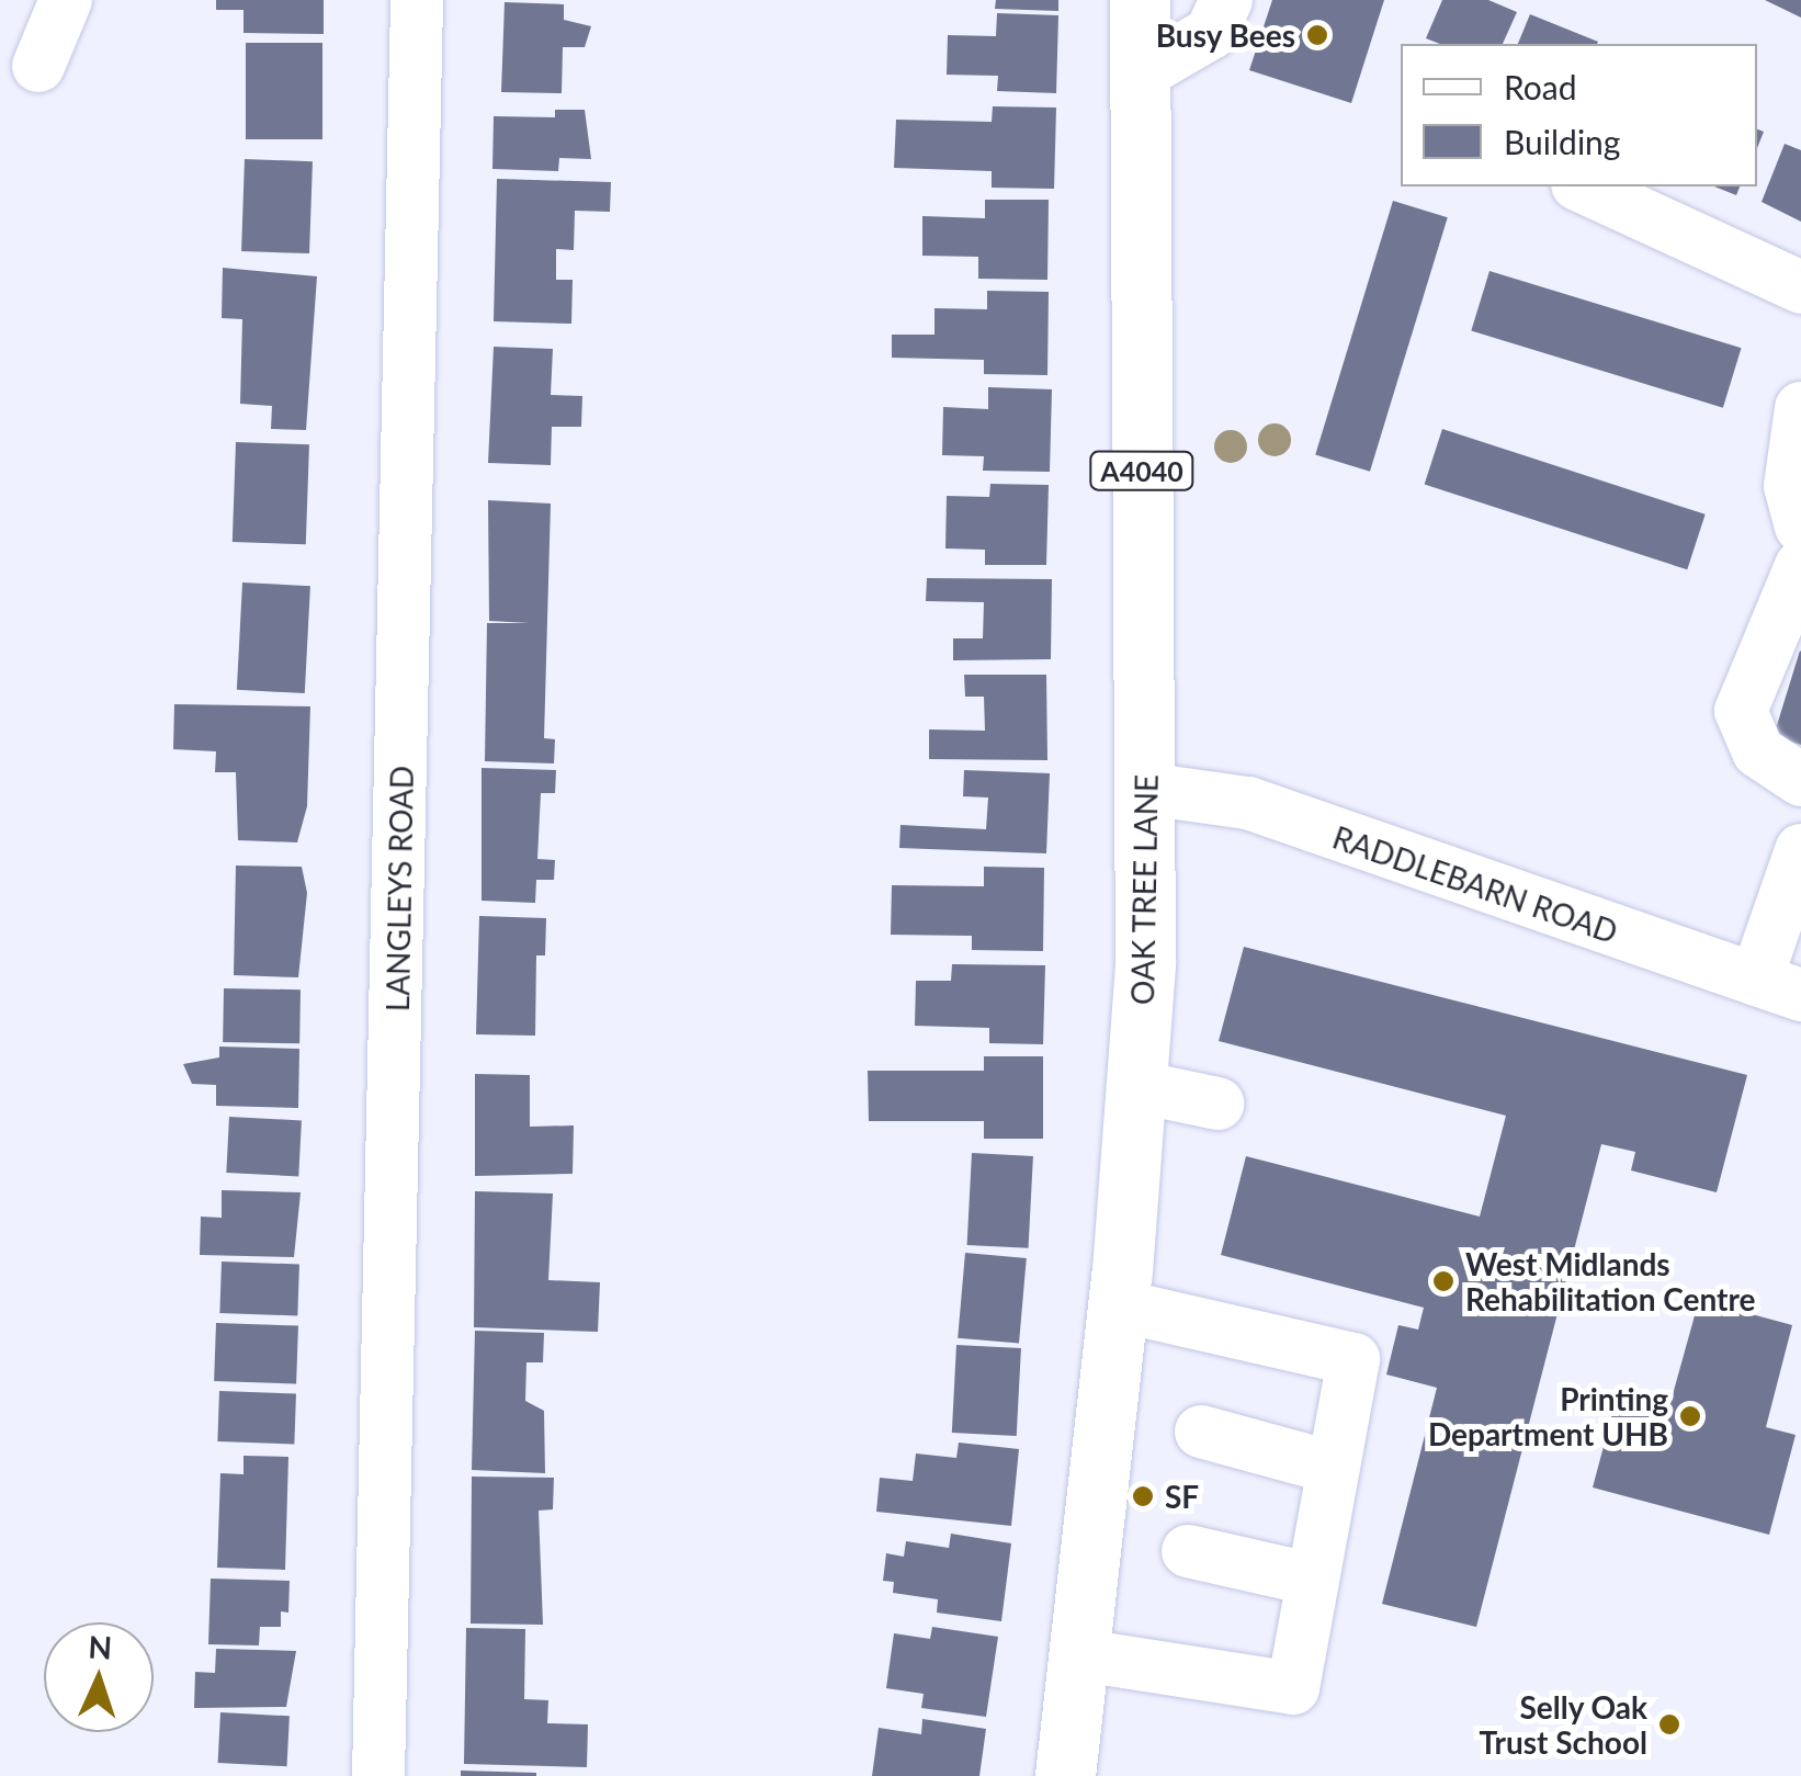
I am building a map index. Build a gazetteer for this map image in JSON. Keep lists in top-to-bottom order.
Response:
{
  "streets": {
    "highway": ["A4040", "OAK TREE LANE"],
    "street": ["RADDLEBARN ROAD", "LANGLEYS ROAD"]
  },
  "crossings": [
    ["RADDLEBARN ROAD", "OAK TREE LANE"]
  ],
  "places": [
    "Busy Bees",
    "West Midlands Rehabilitation Centre",
    "Printing Department UHB",
    "SF",
    "Selly Oak Trust School"
  ],
  "legend": ["Road", "Building"],
  "north": "top"
}
